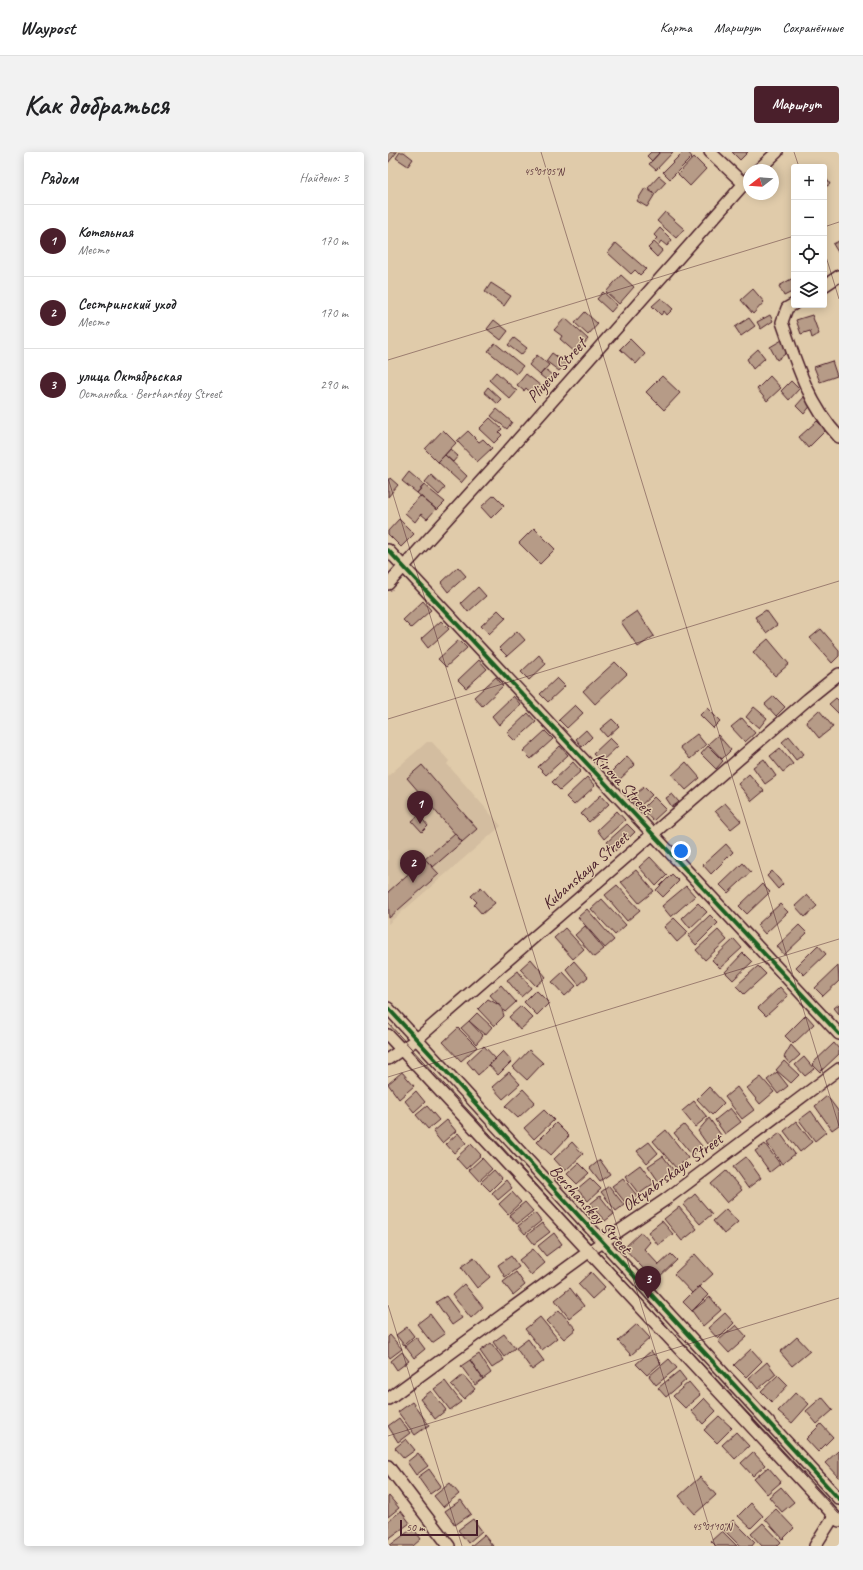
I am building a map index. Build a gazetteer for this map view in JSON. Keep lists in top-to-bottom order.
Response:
{
  "streets": {
    "street": [
      "Pliyeva Street",
      "Kirova Street",
      "Kubanskaya Street",
      "Oktyabrskaya Street",
      "Bershanskoy Street"
    ]
  },
  "crossings": [
    ["Pliyeva Street", "Kirova Street"],
    ["Kirova Street", "Kubanskaya Street"],
    ["Kubanskaya Street", "Bershanskoy Street"],
    ["Oktyabrskaya Street", "Bershanskoy Street"]
  ],
  "scale_bar": "50 m",
  "north": "left",
  "page": {
    "header": "Waypost",
    "nav": ["Карта", "Маршрут", "Сохранённые"],
    "buttons": "Маршрут",
    "title": "Как добраться",
    "heading": ["Рядом", "Найдено: 3"],
    "map_buttons": ["+", "−"],
    "list": [
      {
        "mark": "1",
        "name": "Котельная",
        "note": "Место",
        "value": "170 m"
      },
      {
        "mark": "2",
        "name": "Сестринский уход",
        "note": "Место",
        "value": "170 m"
      },
      {
        "mark": "3",
        "name": "улица Октябрьская",
        "note": "Остановка · Bershanskoy Street",
        "value": "290 m"
      }
    ],
    "pins": ["1", "2", "3"],
    "scale": "50 m"
  },
  "coordinates": ["45°01'05\"N", "45°01'10\"N"]
}
